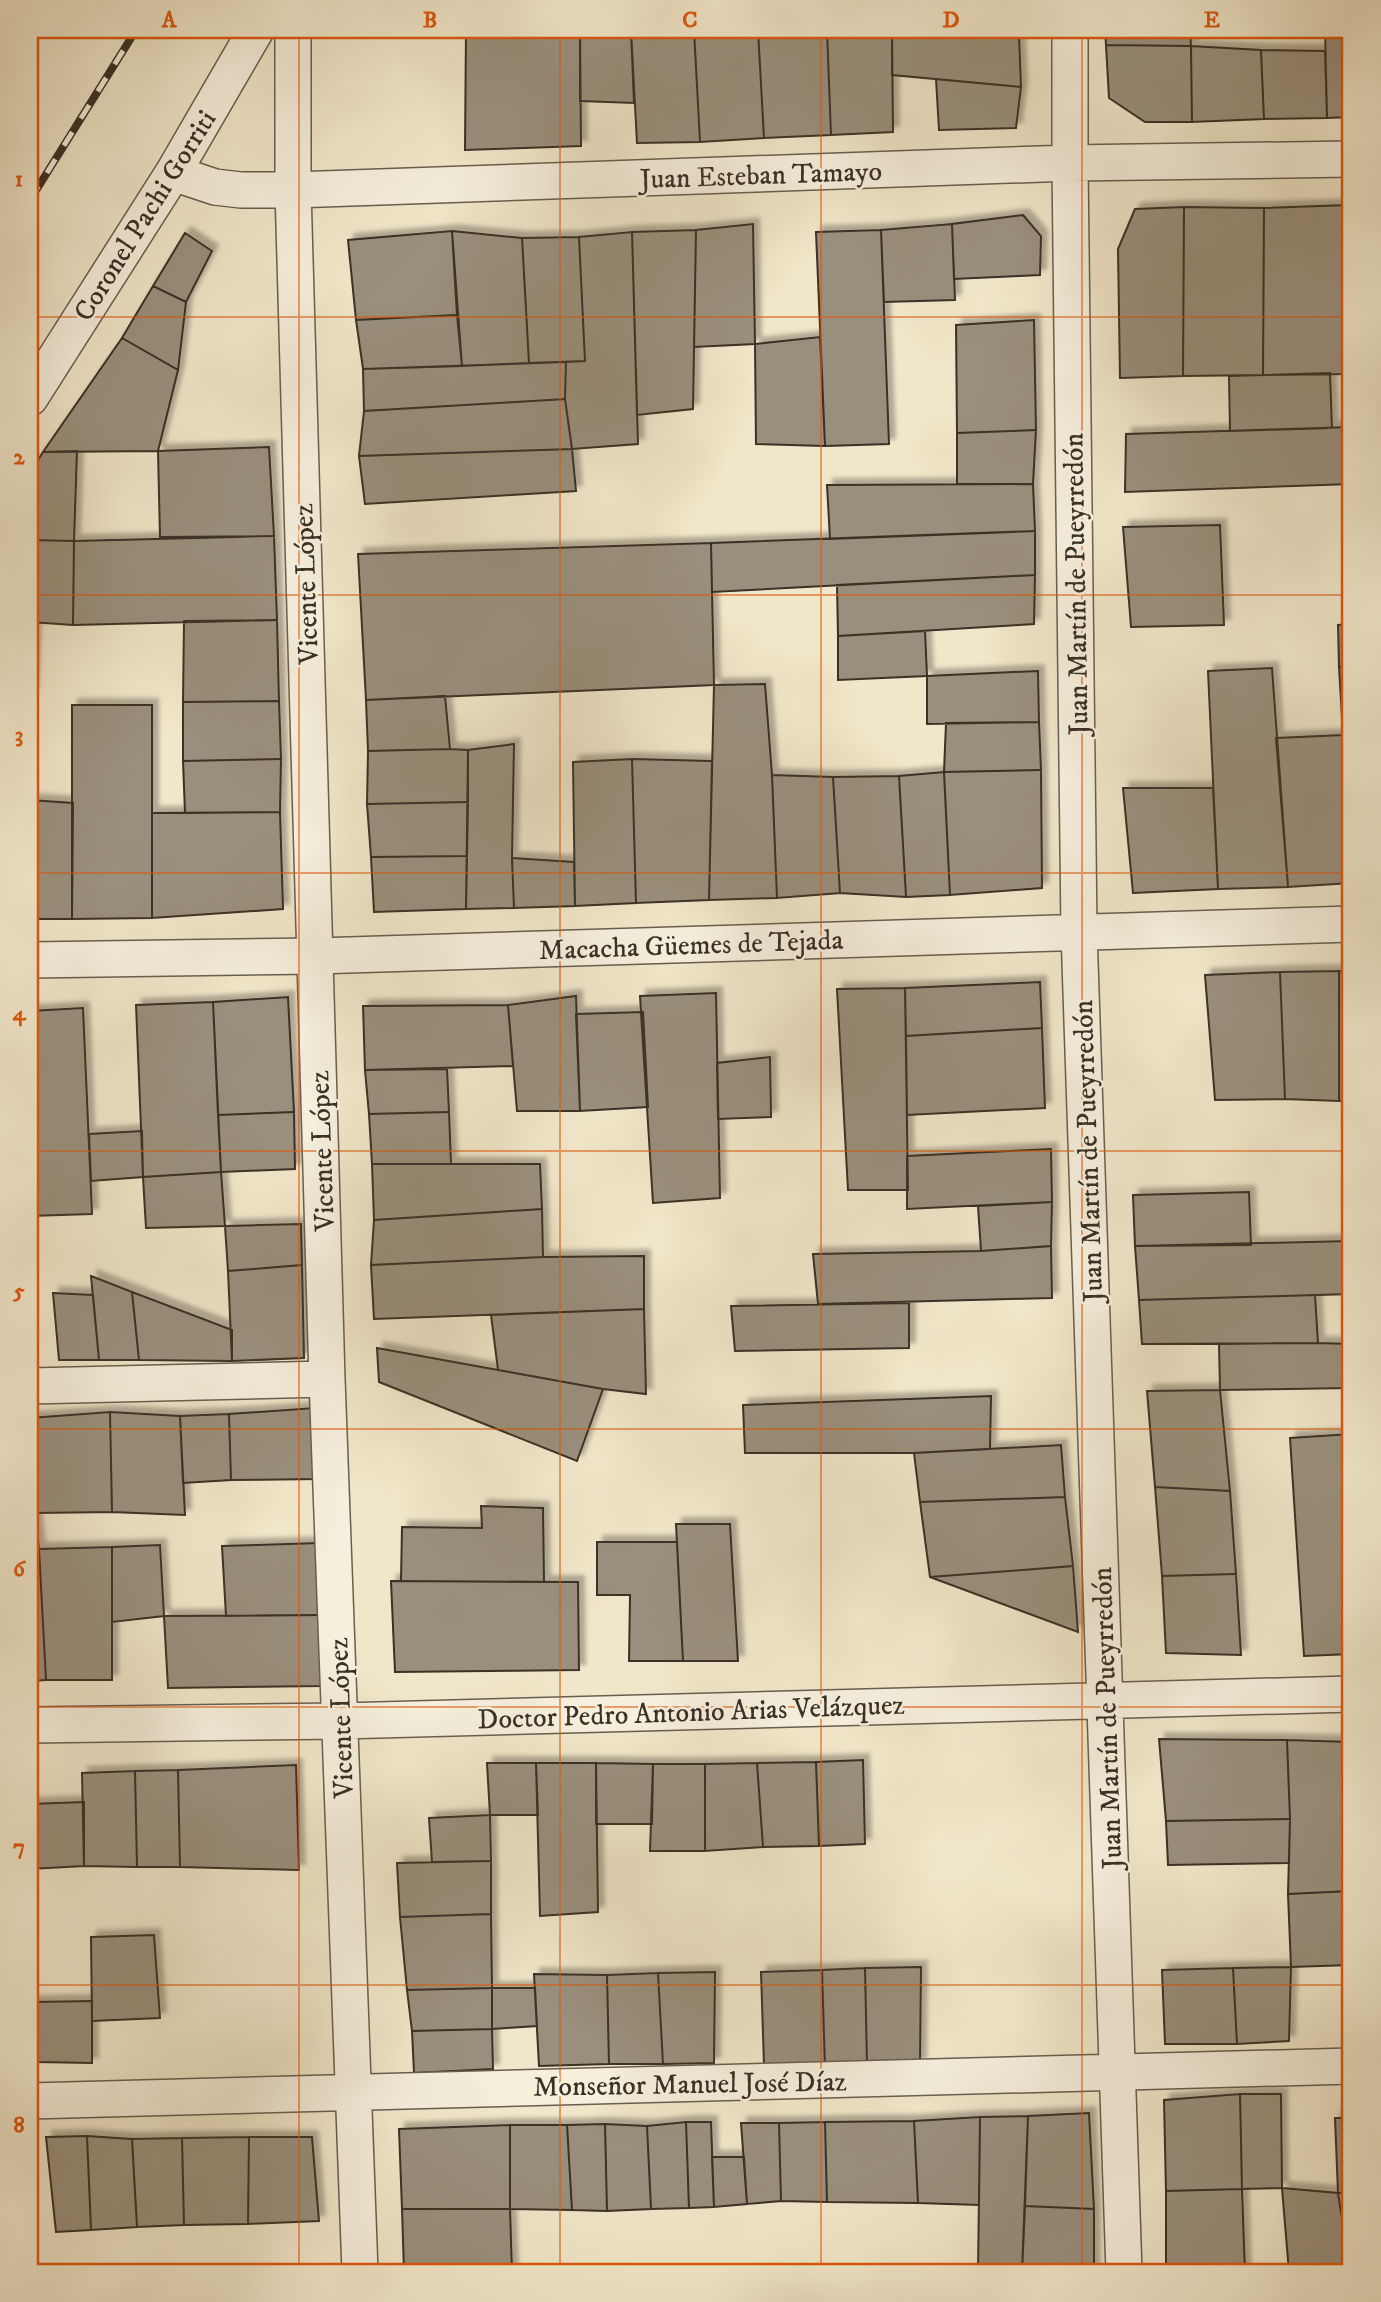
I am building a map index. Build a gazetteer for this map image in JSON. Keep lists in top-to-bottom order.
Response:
{
  "streets": {
    "street": [
      "Juan Esteban Tamayo",
      "Coronel Pachi Gorriti",
      "Vicente López",
      "Juan Martín de Pueyrredón",
      "Macacha Güemes de Tejada",
      "Doctor Pedro Antonio Arias Velázquez",
      "Monseñor Manuel José Díaz"
    ]
  },
  "crossings": [
    ["Juan Esteban Tamayo", "Coronel Pachi Gorriti"],
    ["Juan Esteban Tamayo", "Vicente López"],
    ["Juan Esteban Tamayo", "Juan Martín de Pueyrredón"],
    ["Vicente López", "Macacha Güemes de Tejada"],
    ["Vicente López", "Doctor Pedro Antonio Arias Velázquez"],
    ["Vicente López", "Monseñor Manuel José Díaz"],
    ["Juan Martín de Pueyrredón", "Macacha Güemes de Tejada"],
    ["Juan Martín de Pueyrredón", "Doctor Pedro Antonio Arias Velázquez"],
    ["Juan Martín de Pueyrredón", "Monseñor Manuel José Díaz"]
  ],
  "grid": {
    "columns": [
      "A",
      "B",
      "C",
      "D",
      "E"
    ],
    "rows": [
      "1",
      "2",
      "3",
      "4",
      "5",
      "6",
      "7",
      "8"
    ]
  }
}
